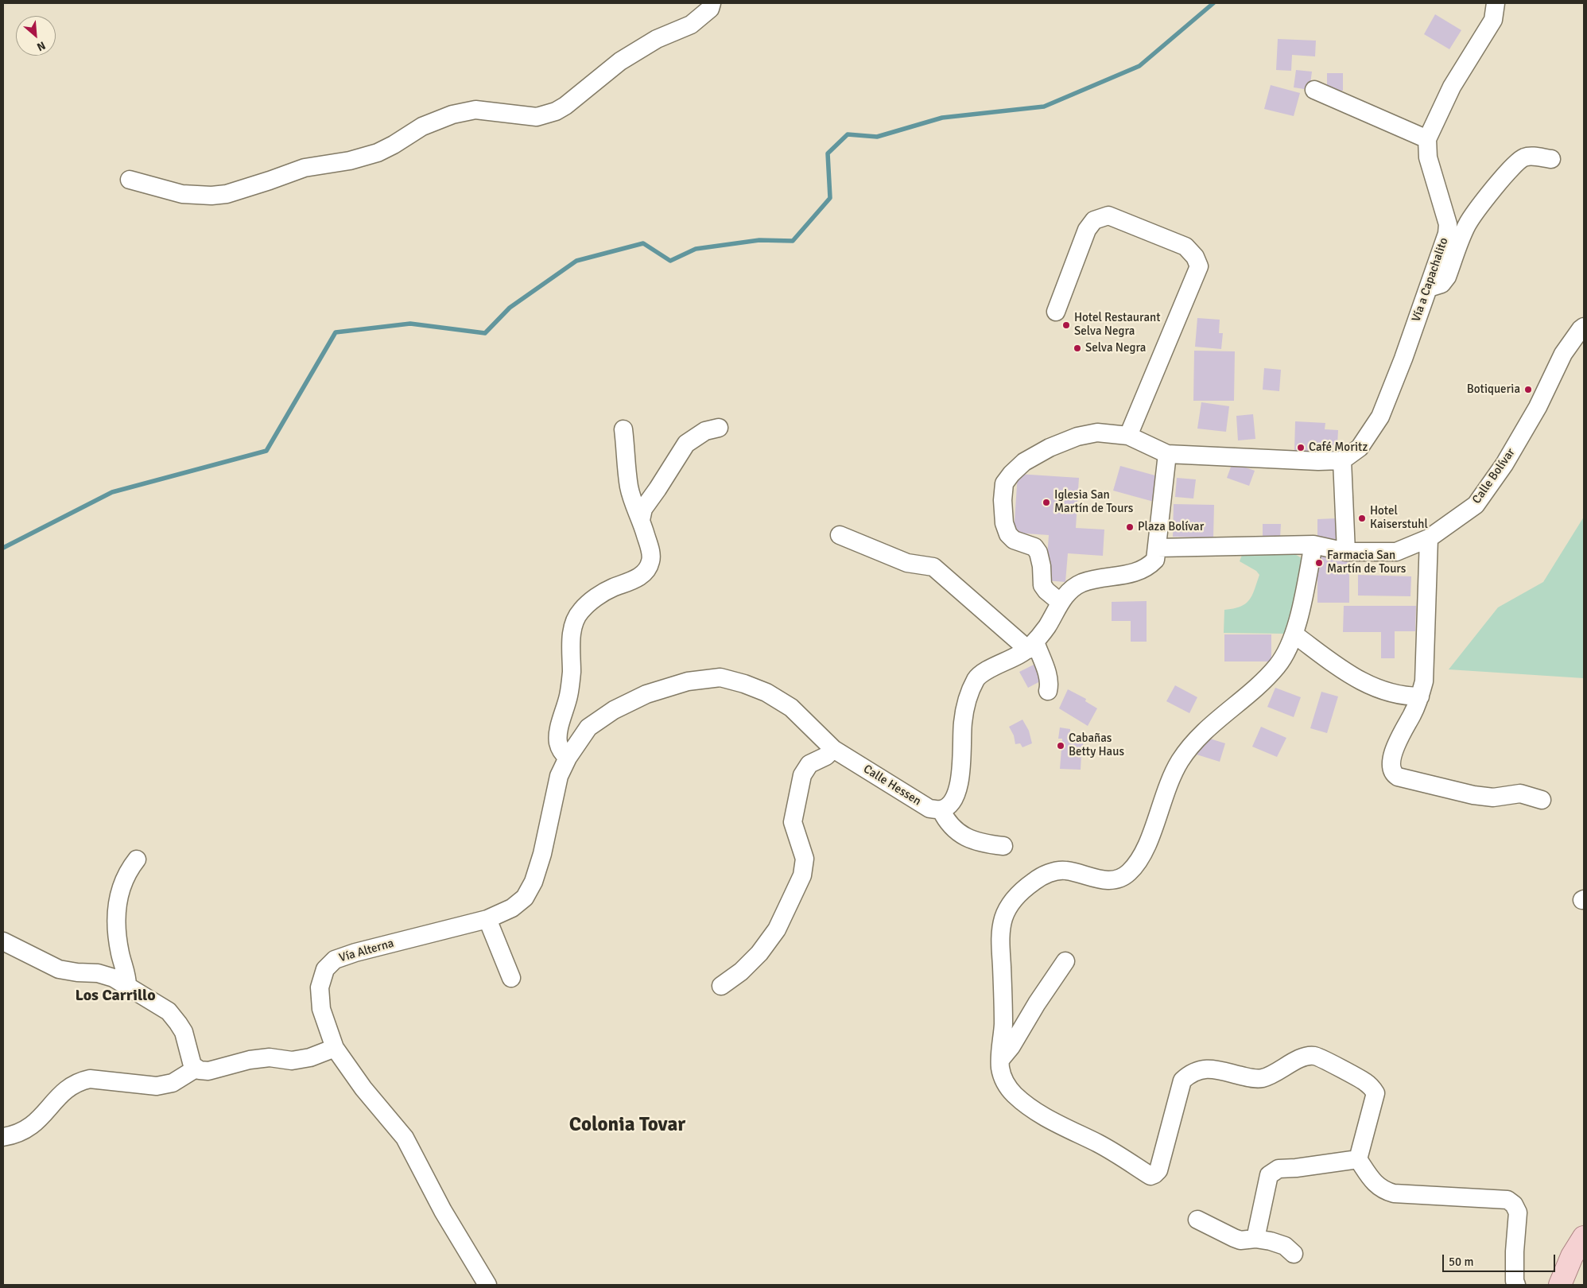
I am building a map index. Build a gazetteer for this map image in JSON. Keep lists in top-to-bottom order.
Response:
{
  "streets": {
    "street": [
      "Vía a Capachalito",
      "Calle Bolívar",
      "Calle Hessen",
      "Vía Alterna"
    ]
  },
  "crossings": [
    ["Calle Hessen", "Vía Alterna"]
  ],
  "districts": ["Los Carrillo", "Colonia Tovar"],
  "places": [
    "Hotel Restaurant Selva Negra",
    "Selva Negra",
    "Botiqueria",
    "Café Moritz",
    "Iglesia San Martín de Tours",
    "Hotel Kaiserstuhl",
    "Plaza Bolívar",
    "Farmacia San Martín de Tours",
    "Cabañas Betty Haus"
  ],
  "scale_bar": "50 m",
  "north": "bottom right"
}
